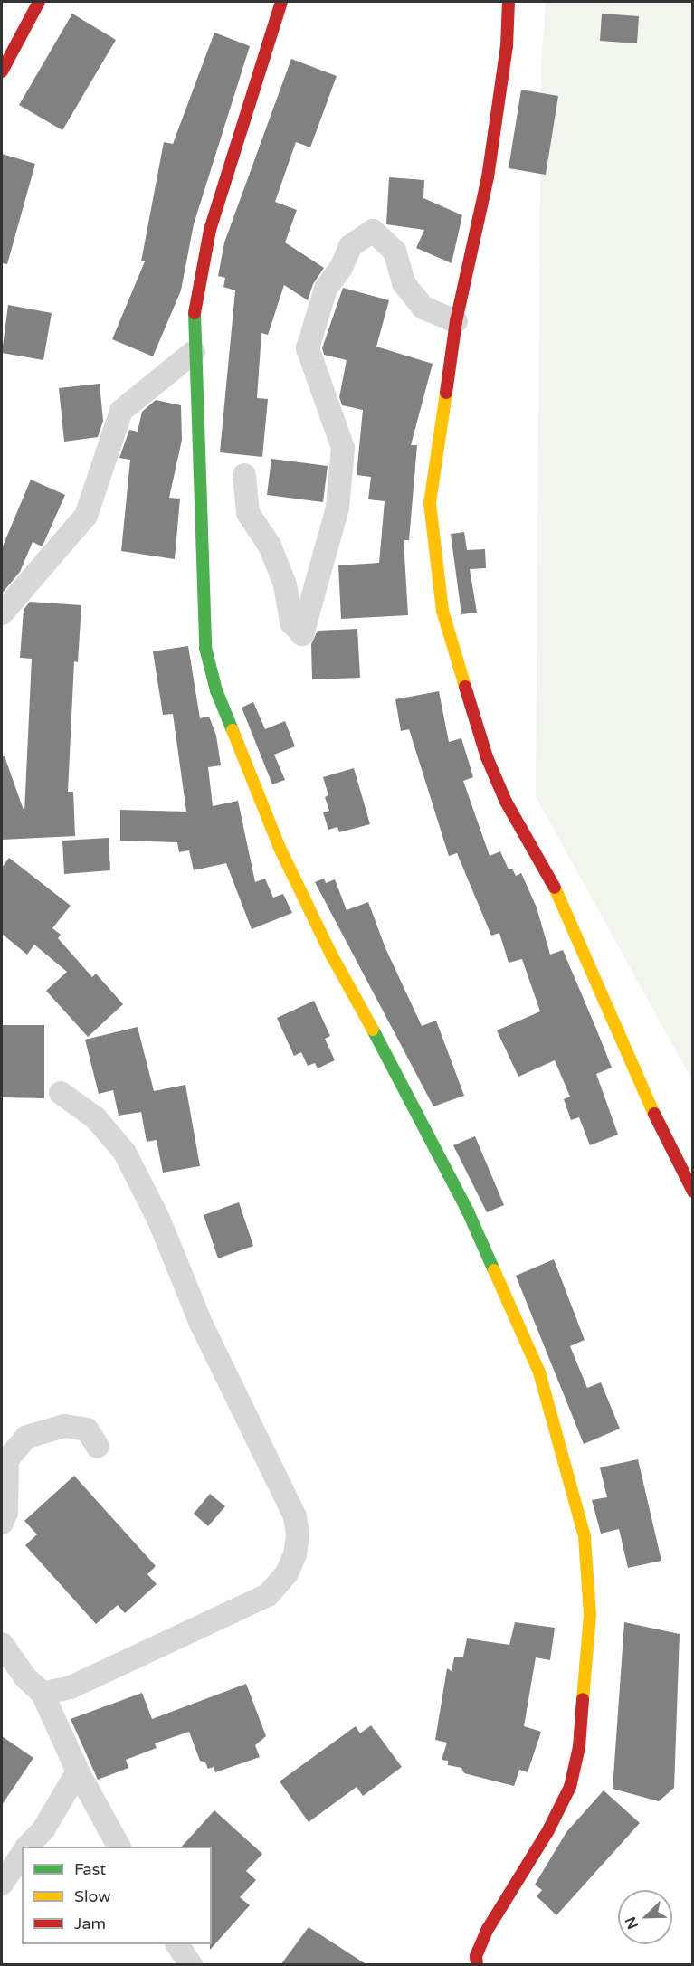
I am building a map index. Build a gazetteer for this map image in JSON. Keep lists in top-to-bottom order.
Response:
{
  "legend": ["Fast", "Slow", "Jam"],
  "north": "bottom left"
}
